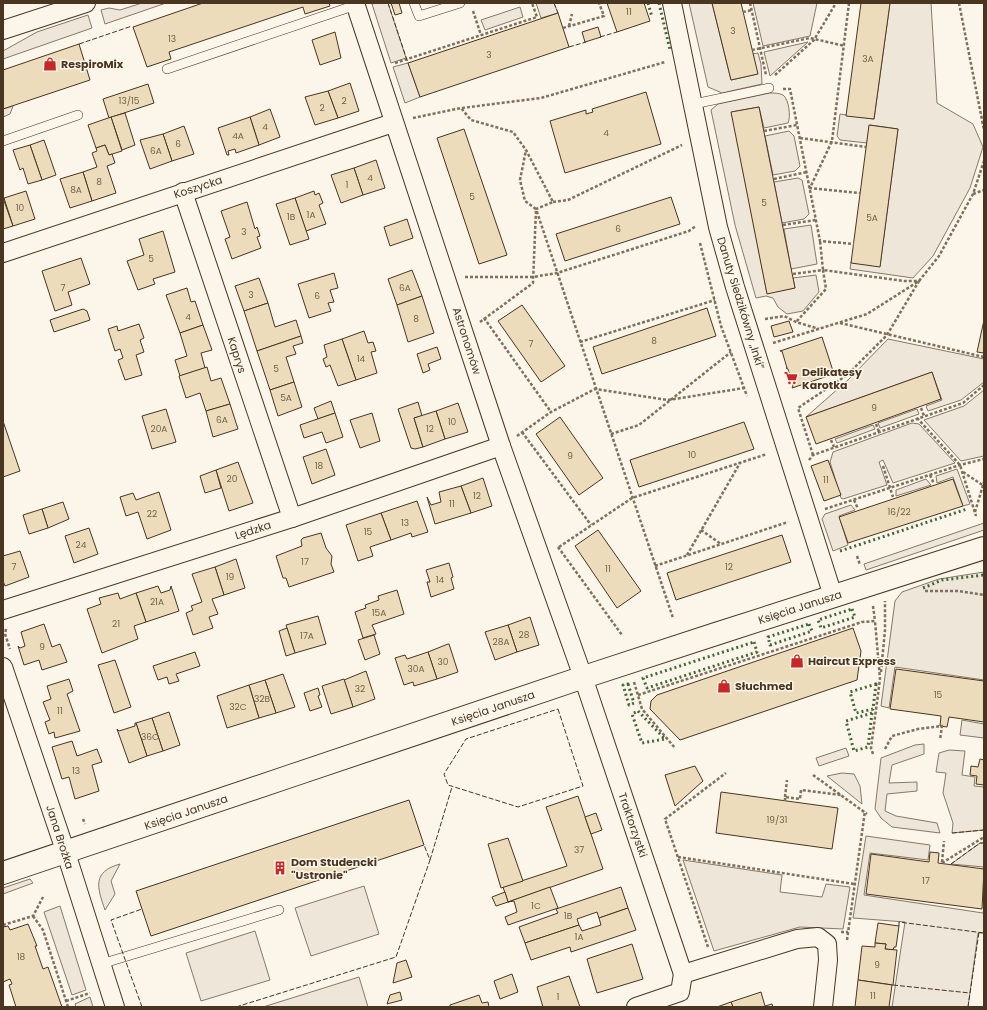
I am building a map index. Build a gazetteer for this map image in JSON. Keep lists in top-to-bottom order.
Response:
{
  "streets": {
    "street": [
      "Koszycka",
      "Danuty Siedzikówny „Inki”",
      "Astronomów",
      "Kaprys",
      "Lędzka",
      "Księcia Janusza",
      "Traktorzystki",
      "Jana Brożka"
    ]
  },
  "crossings": [
    ["Koszycka", "Astronomów"],
    ["Koszycka", "Kaprys"],
    ["Danuty Siedzikówny „Inki”", "Księcia Janusza"],
    ["Astronomów", "Lędzka"],
    ["Astronomów", "Księcia Janusza"],
    ["Astronomów", "Traktorzystki"],
    ["Kaprys", "Lędzka"],
    ["Księcia Janusza", "Traktorzystki"],
    ["Księcia Janusza", "Jana Brożka"]
  ],
  "places": {
    "shop": ["RespiroMix", "Haircut Express", "Słuchmed"],
    "supermarket": ["Delikatesy Karotka"],
    "building": ["Dom Studencki \"Ustronie\""]
  },
  "house_numbers": [
    "11",
    "3",
    "13",
    "3",
    "3A",
    "13/15",
    "2",
    "2",
    "4",
    "4",
    "4A",
    "6",
    "6A",
    "4",
    "8",
    "1",
    "8A",
    "5",
    "5",
    "10",
    "1A",
    "1B",
    "5A",
    "6",
    "3",
    "5",
    "7",
    "6A",
    "3",
    "6",
    "4",
    "8",
    "8",
    "7",
    "14",
    "5",
    "5A",
    "9",
    "6A",
    "10",
    "20A",
    "12",
    "10",
    "9",
    "18",
    "20",
    "11",
    "12",
    "11",
    "16/22",
    "22",
    "13",
    "15",
    "24",
    "17",
    "7",
    "12",
    "11",
    "19",
    "14",
    "21A",
    "15A",
    "21",
    "28",
    "17A",
    "28A",
    "9",
    "30",
    "30A",
    "32",
    "15",
    "32B",
    "32C",
    "11",
    "36C",
    "13",
    "19/31",
    "37",
    "17",
    "1C",
    "1B",
    "1A",
    "18",
    "9",
    "11",
    "1"
  ]
}
